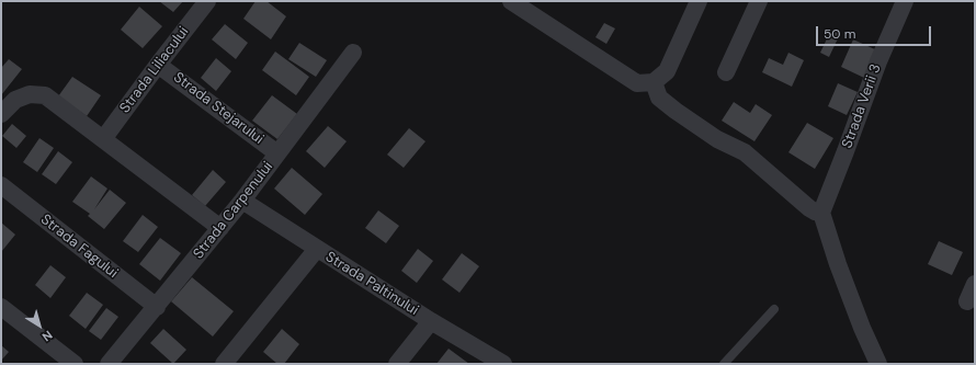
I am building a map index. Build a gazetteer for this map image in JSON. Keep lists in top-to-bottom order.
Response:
{
  "streets": {
    "street": [
      "Strada Liliacului",
      "Strada Verii 3",
      "Strada Stejarului",
      "Strada Carpenului",
      "Strada Fagului",
      "Strada Paltinului"
    ]
  },
  "crossings": [
    ["Strada Liliacului", "Strada Stejarului"],
    ["Strada Stejarului", "Strada Carpenului"],
    ["Strada Carpenului", "Strada Fagului"],
    ["Strada Carpenului", "Strada Paltinului"]
  ],
  "scale_bar": "50 m",
  "north": "bottom right"
}
